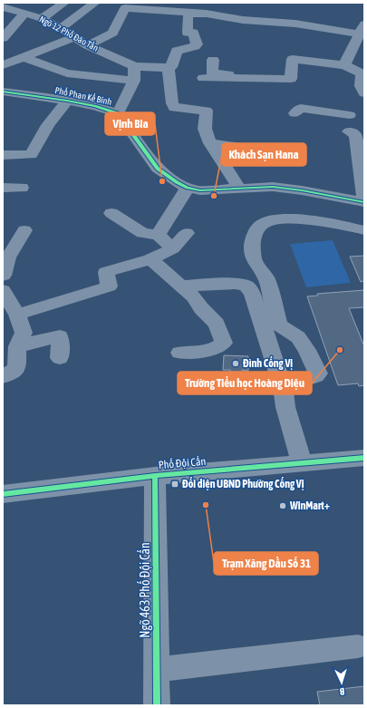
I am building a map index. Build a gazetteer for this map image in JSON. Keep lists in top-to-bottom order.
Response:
{
  "streets": {
    "street": [
      "Ngõ 12 Phố Đào Tấn",
      "Phố Phan Kế Bính",
      "Phố Đội Cấn",
      "Ngõ 463 Phố Đội Cấn"
    ]
  },
  "crossings": [
    ["Phố Đội Cấn", "Ngõ 463 Phố Đội Cấn"]
  ],
  "places": {
    "other": [
      "Vịnh Bia",
      "Khách Sạn Hana",
      "Trường Tiểu học Hoàng Diệu",
      "Đình Cống Vị",
      "Trạm Xăng Dầu Số 31",
      "WinMart+"
    ],
    "transit": ["Đối diện UBND Phường Cống Vị"]
  },
  "north": "bottom"
}
